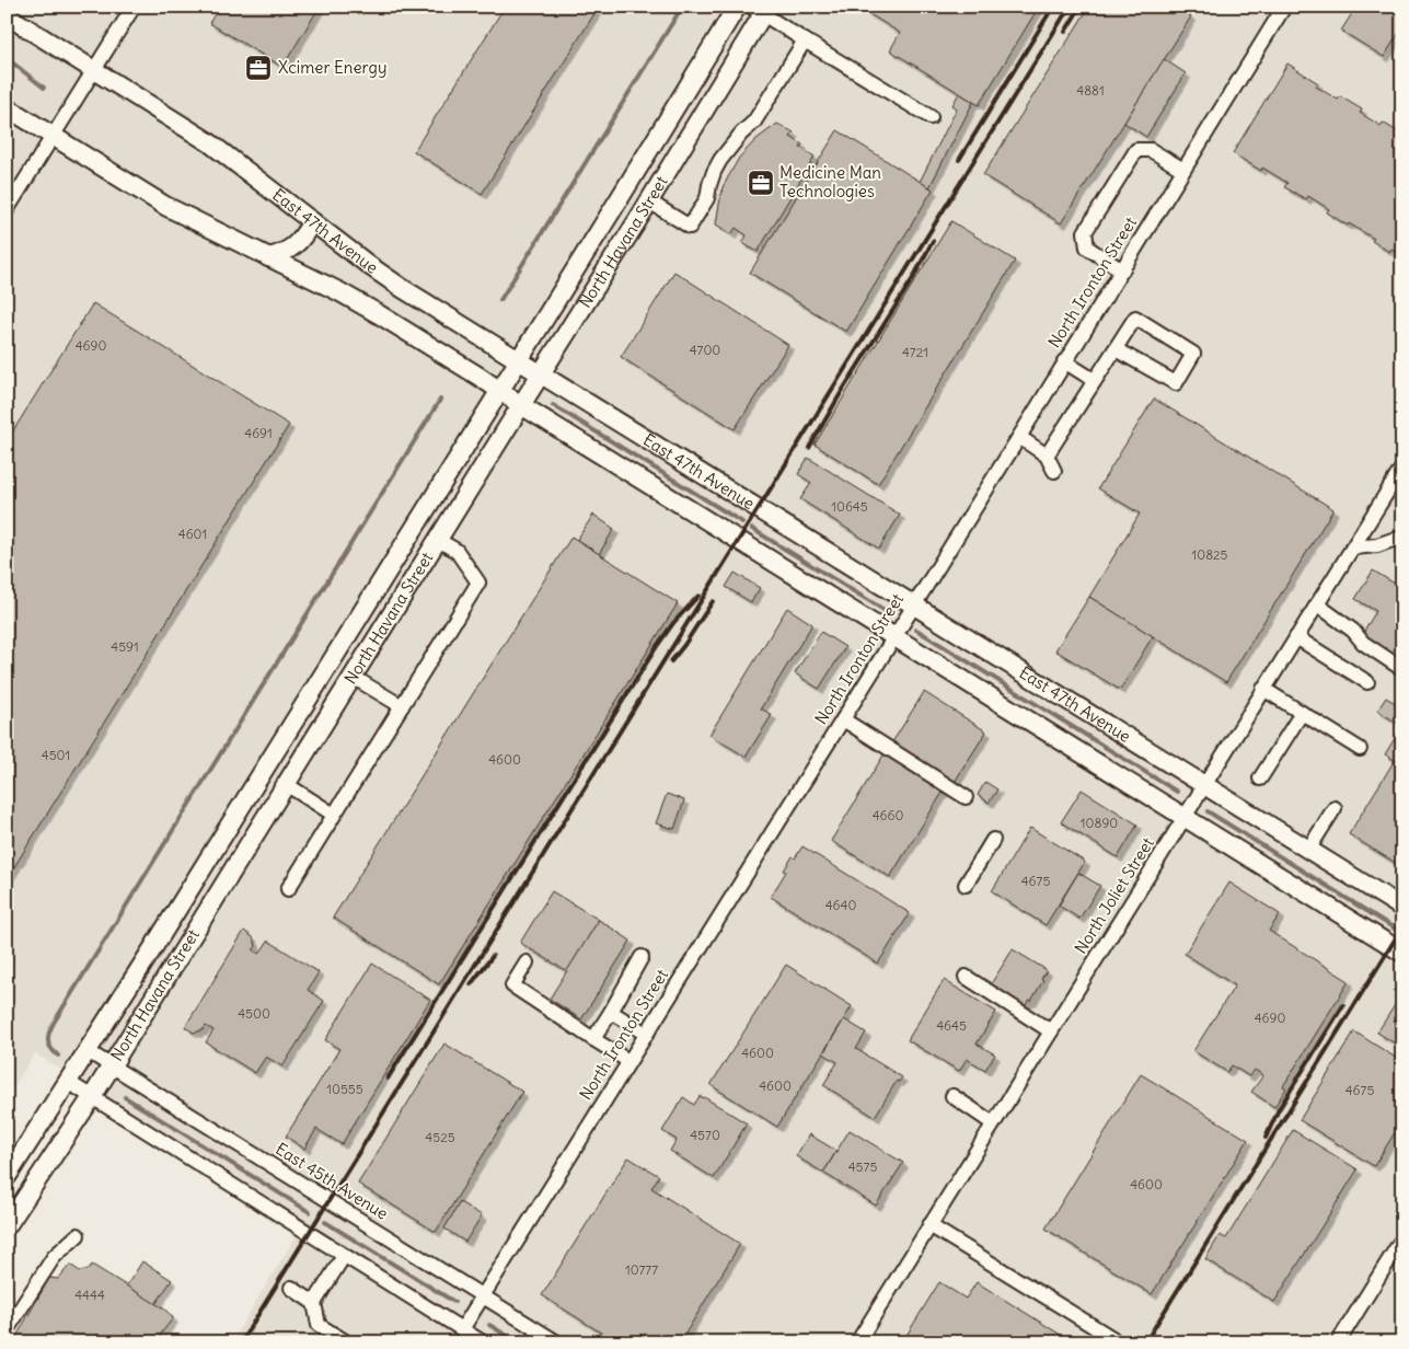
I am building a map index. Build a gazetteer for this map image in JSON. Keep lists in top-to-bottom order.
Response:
{
  "streets": {
    "main road": ["East 47th Avenue", "North Havana Street"],
    "street": ["North Ironton Street", "North Joliet Street", "East 45th Avenue"]
  },
  "crossings": [
    ["East 47th Avenue", "North Havana Street"],
    ["East 47th Avenue", "North Ironton Street"],
    ["East 47th Avenue", "North Joliet Street"],
    ["North Havana Street", "East 45th Avenue"],
    ["North Ironton Street", "East 45th Avenue"]
  ],
  "places": {
    "office": ["Xcimer Energy", "Medicine Man Technologies"]
  },
  "house_numbers": [
    "4881",
    "4690",
    "4700",
    "4721",
    "4691",
    "10645",
    "4601",
    "10825",
    "4591",
    "4501",
    "4600",
    "4660",
    "10890",
    "4675",
    "4640",
    "4500",
    "4690",
    "4645",
    "4600",
    "4600",
    "10555",
    "4675",
    "4570",
    "4525",
    "4575",
    "4600",
    "10777",
    "4444"
  ]
}
